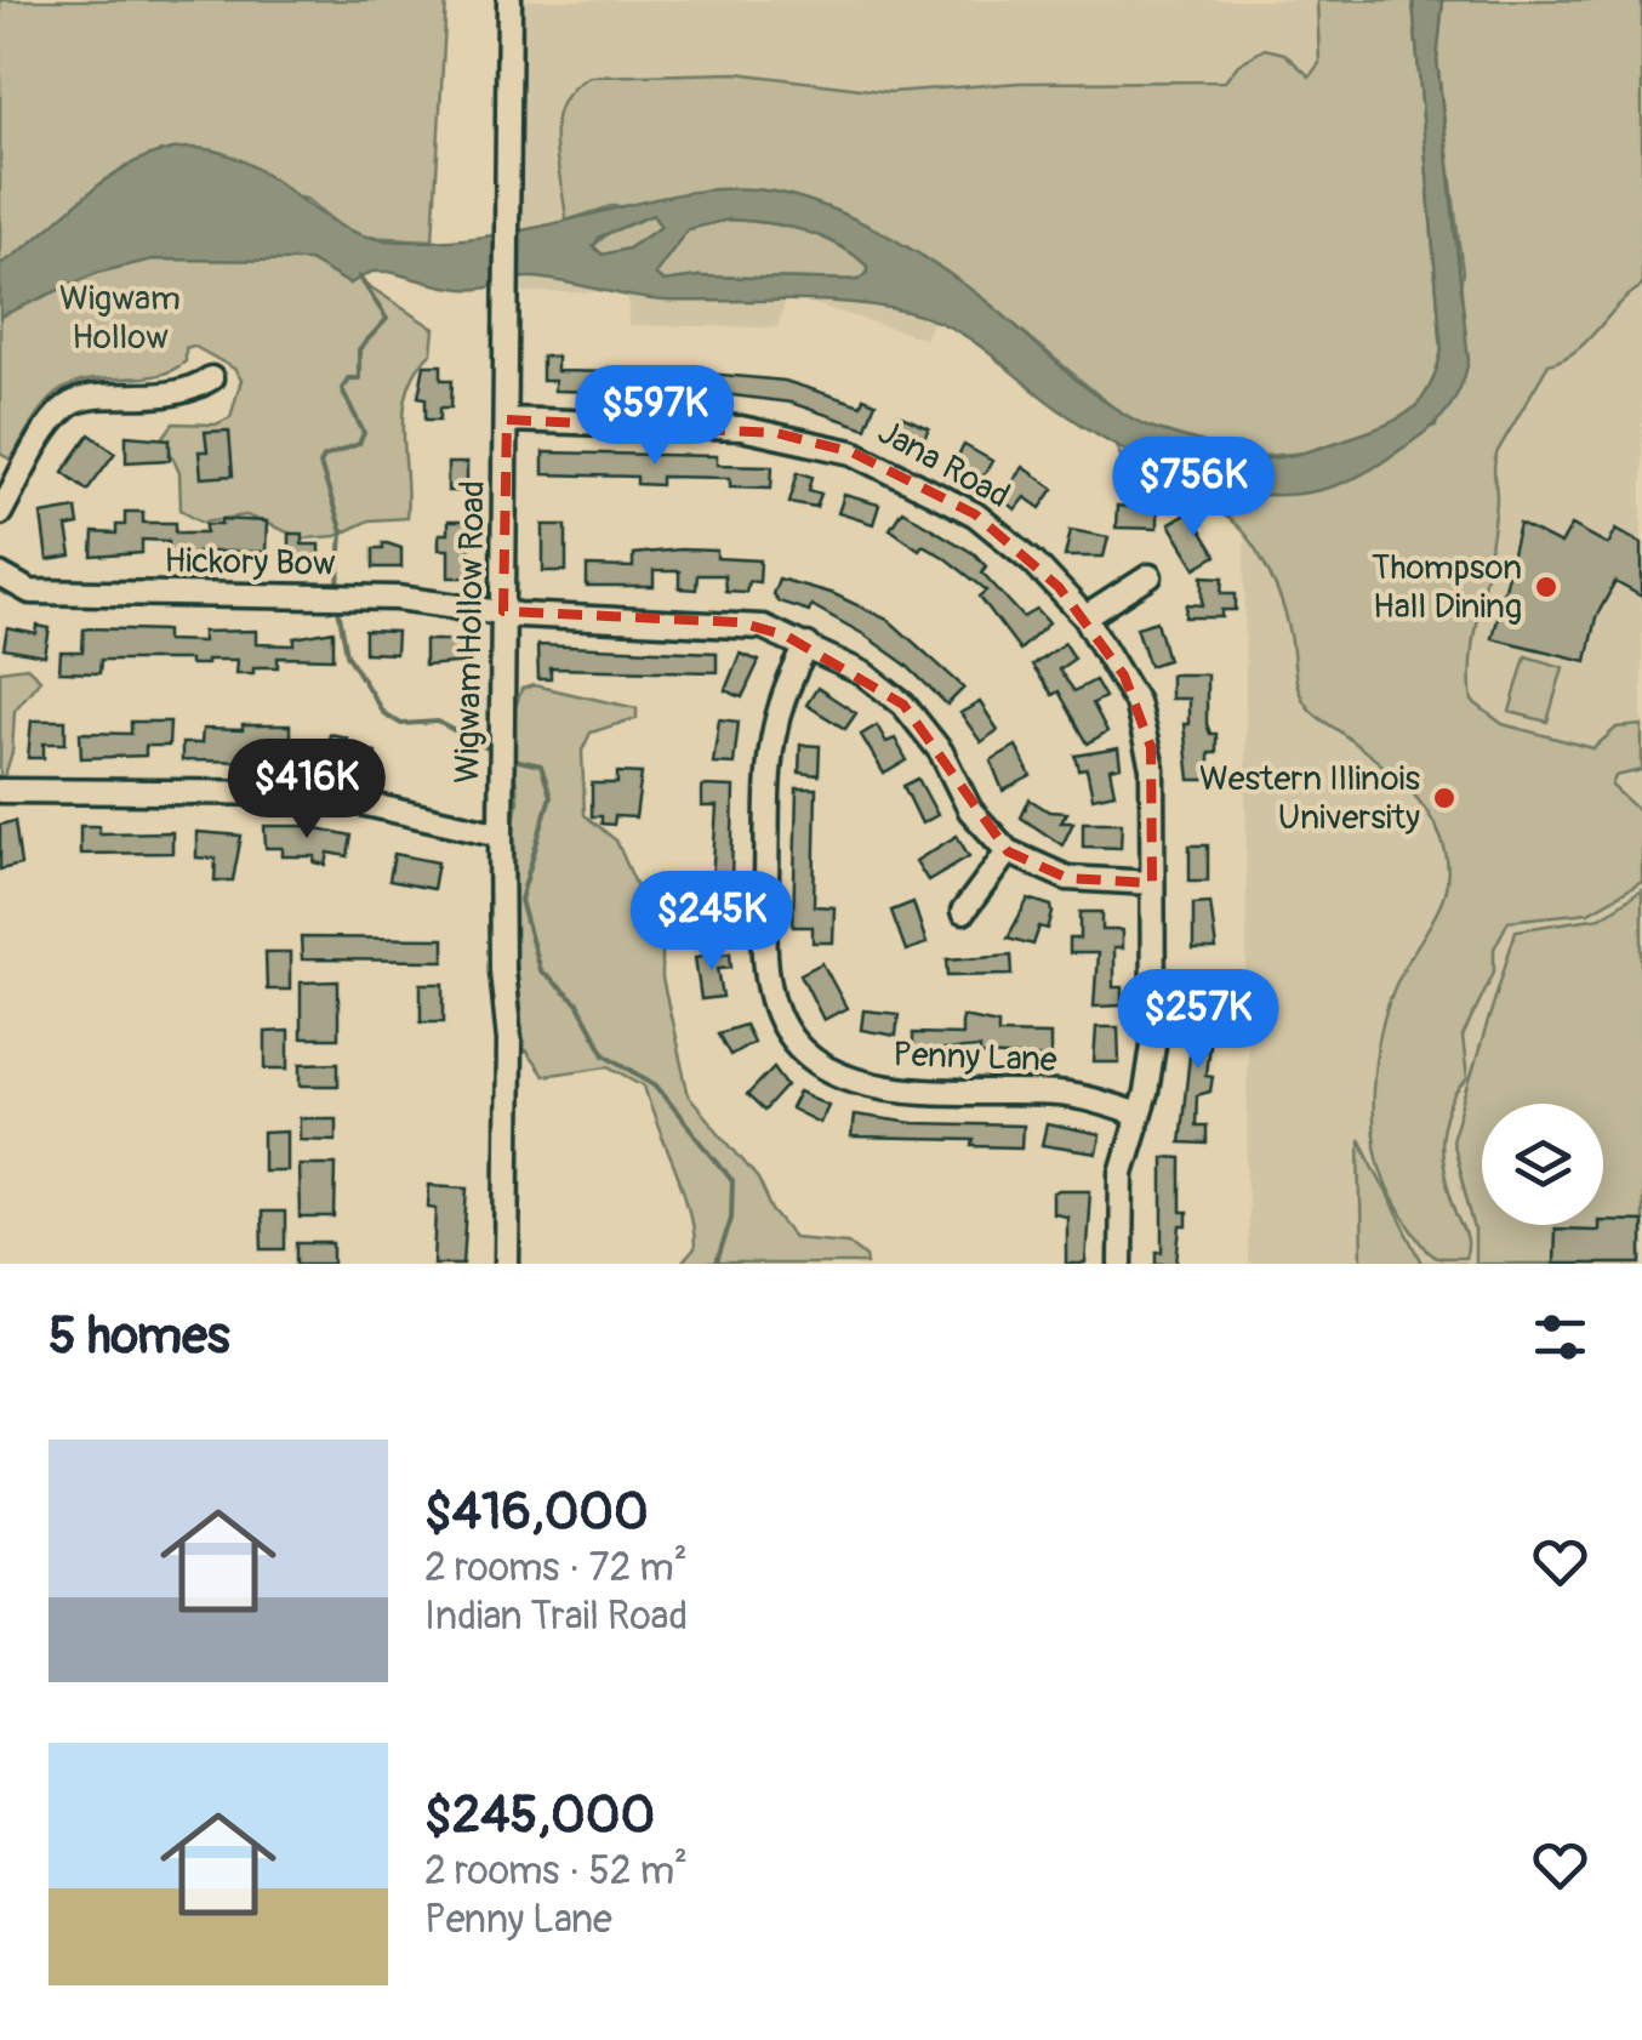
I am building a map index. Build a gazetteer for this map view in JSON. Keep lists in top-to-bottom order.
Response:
{
  "streets": {
    "street": [
      "Jana Road",
      "Hickory Bow",
      "Wigwam Hollow Road",
      "Penny Lane"
    ]
  },
  "crossings": [
    ["Jana Road", "Wigwam Hollow Road"],
    ["Jana Road", "Penny Lane"],
    ["Hickory Bow", "Wigwam Hollow Road"],
    ["Hickory Bow", "Penny Lane"]
  ],
  "parks": ["Wigwam Hollow"],
  "places": ["Thompson Hall Dining", "Western Illinois University"],
  "page": {
    "price": [
      "$597K",
      "$756K",
      "$416K",
      "$245K",
      "$257K"
    ],
    "heading": "5 homes",
    "list": [
      {
        "name": "$416,000",
        "note": "2 rooms · 72 m² · Indian Trail Road"
      },
      {
        "name": "$245,000",
        "note": "2 rooms · 52 m² · Penny Lane"
      }
    ]
  }
}
